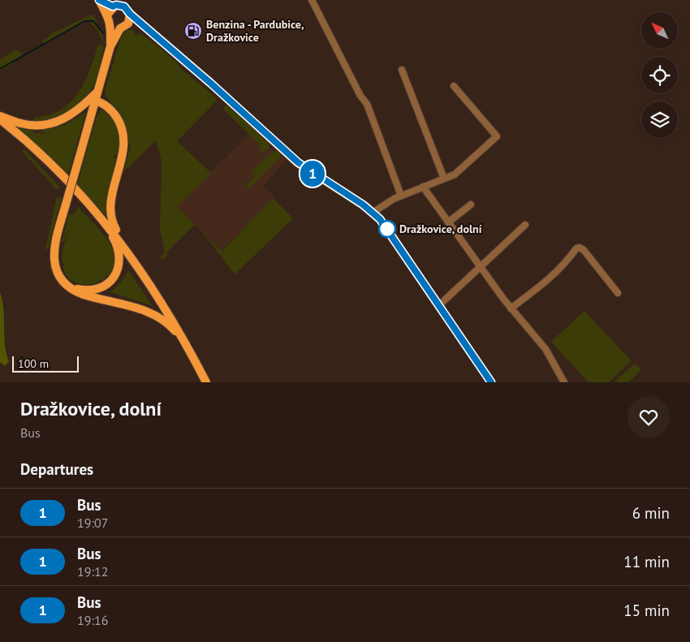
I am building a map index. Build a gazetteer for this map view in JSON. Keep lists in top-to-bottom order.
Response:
{
  "places": {
    "fuel station": ["Benzina - Pardubice, Dražkovice"],
    "other": ["Dražkovice, dolní"]
  },
  "lines": ["bus line 1"],
  "scale_bar": "100 m",
  "north": "top left",
  "page": {
    "on_map": "1",
    "scale": "100 m",
    "heading": [
      ["Dražkovice, dolní", "Bus"],
      "Departures"
    ],
    "list": [
      {
        "mark": "1",
        "name": "Bus",
        "note": "19:07",
        "value": "6 min"
      },
      {
        "mark": "1",
        "name": "Bus",
        "note": "19:12",
        "value": "11 min"
      },
      {
        "mark": "1",
        "name": "Bus",
        "note": "19:16",
        "value": "15 min"
      }
    ]
  }
}
